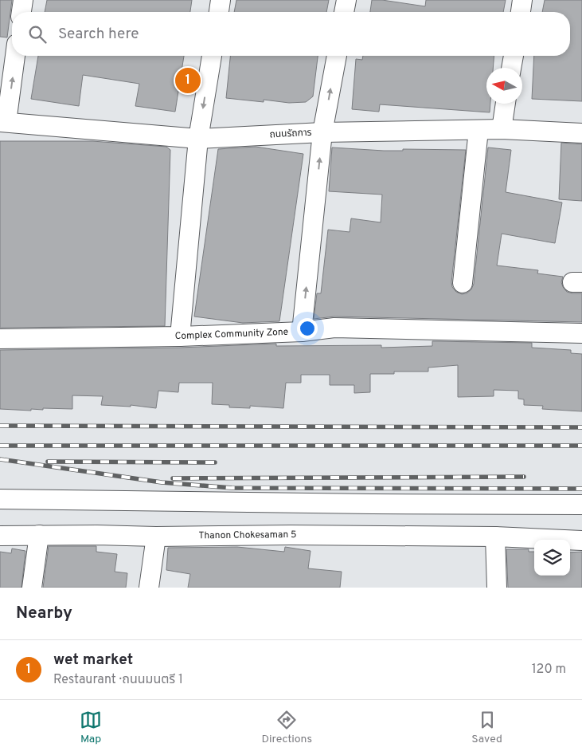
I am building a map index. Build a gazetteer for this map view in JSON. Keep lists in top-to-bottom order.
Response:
{
  "streets": {
    "street": ["ถนนรัถการ", "Complex Community Zone", "Thanon Chokesaman 5"]
  },
  "north": "left",
  "page": {
    "search": "Search here",
    "pins": "1",
    "heading": "Nearby",
    "list": [
      {
        "mark": "1",
        "name": "wet market",
        "note": "Restaurant · ถนนมนตรี 1",
        "value": "120 m"
      }
    ],
    "nav": ["Map", "Directions", "Saved"]
  }
}
